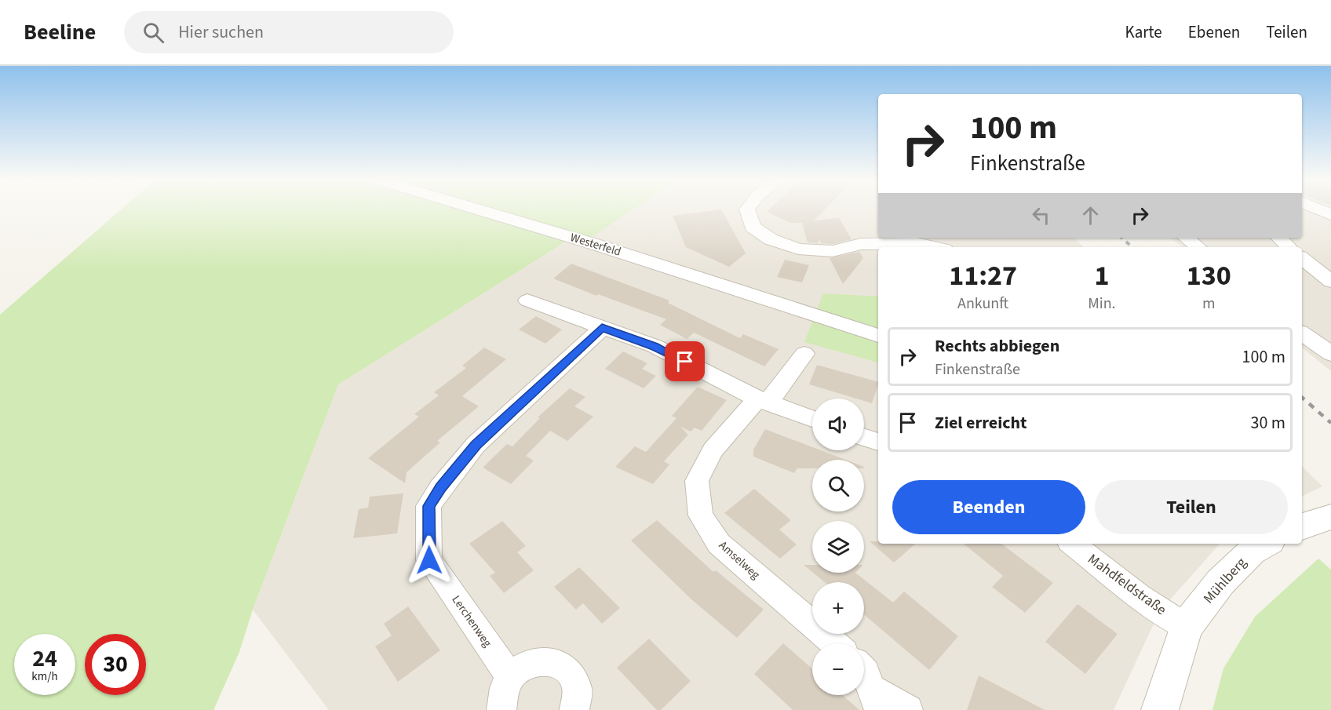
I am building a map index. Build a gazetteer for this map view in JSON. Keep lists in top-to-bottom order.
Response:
{
  "streets": {
    "street": [
      "Westerfeld",
      "Amselweg",
      "Mühlberg",
      "Mahdfeldstraße",
      "Lerchenweg"
    ]
  },
  "crossings": [
    ["Mühlberg", "Mahdfeldstraße"]
  ],
  "page": {
    "header": "Beeline",
    "search": "Hier suchen",
    "nav": ["Karte", "Ebenen", "Teilen"],
    "turn": ["100 m", "Finkenstraße"],
    "eta": [
      "11:27",
      "Ankunft",
      "1",
      "Min.",
      "130",
      "m"
    ],
    "list": [
      {
        "name": "Rechts abbiegen",
        "note": "Finkenstraße",
        "value": "100 m"
      },
      {
        "name": "Ziel erreicht",
        "value": "30 m"
      }
    ],
    "map_buttons": ["+", "−"],
    "buttons": ["Beenden", "Teilen"],
    "speed": "24 km/h",
    "limit": "30"
  }
}
